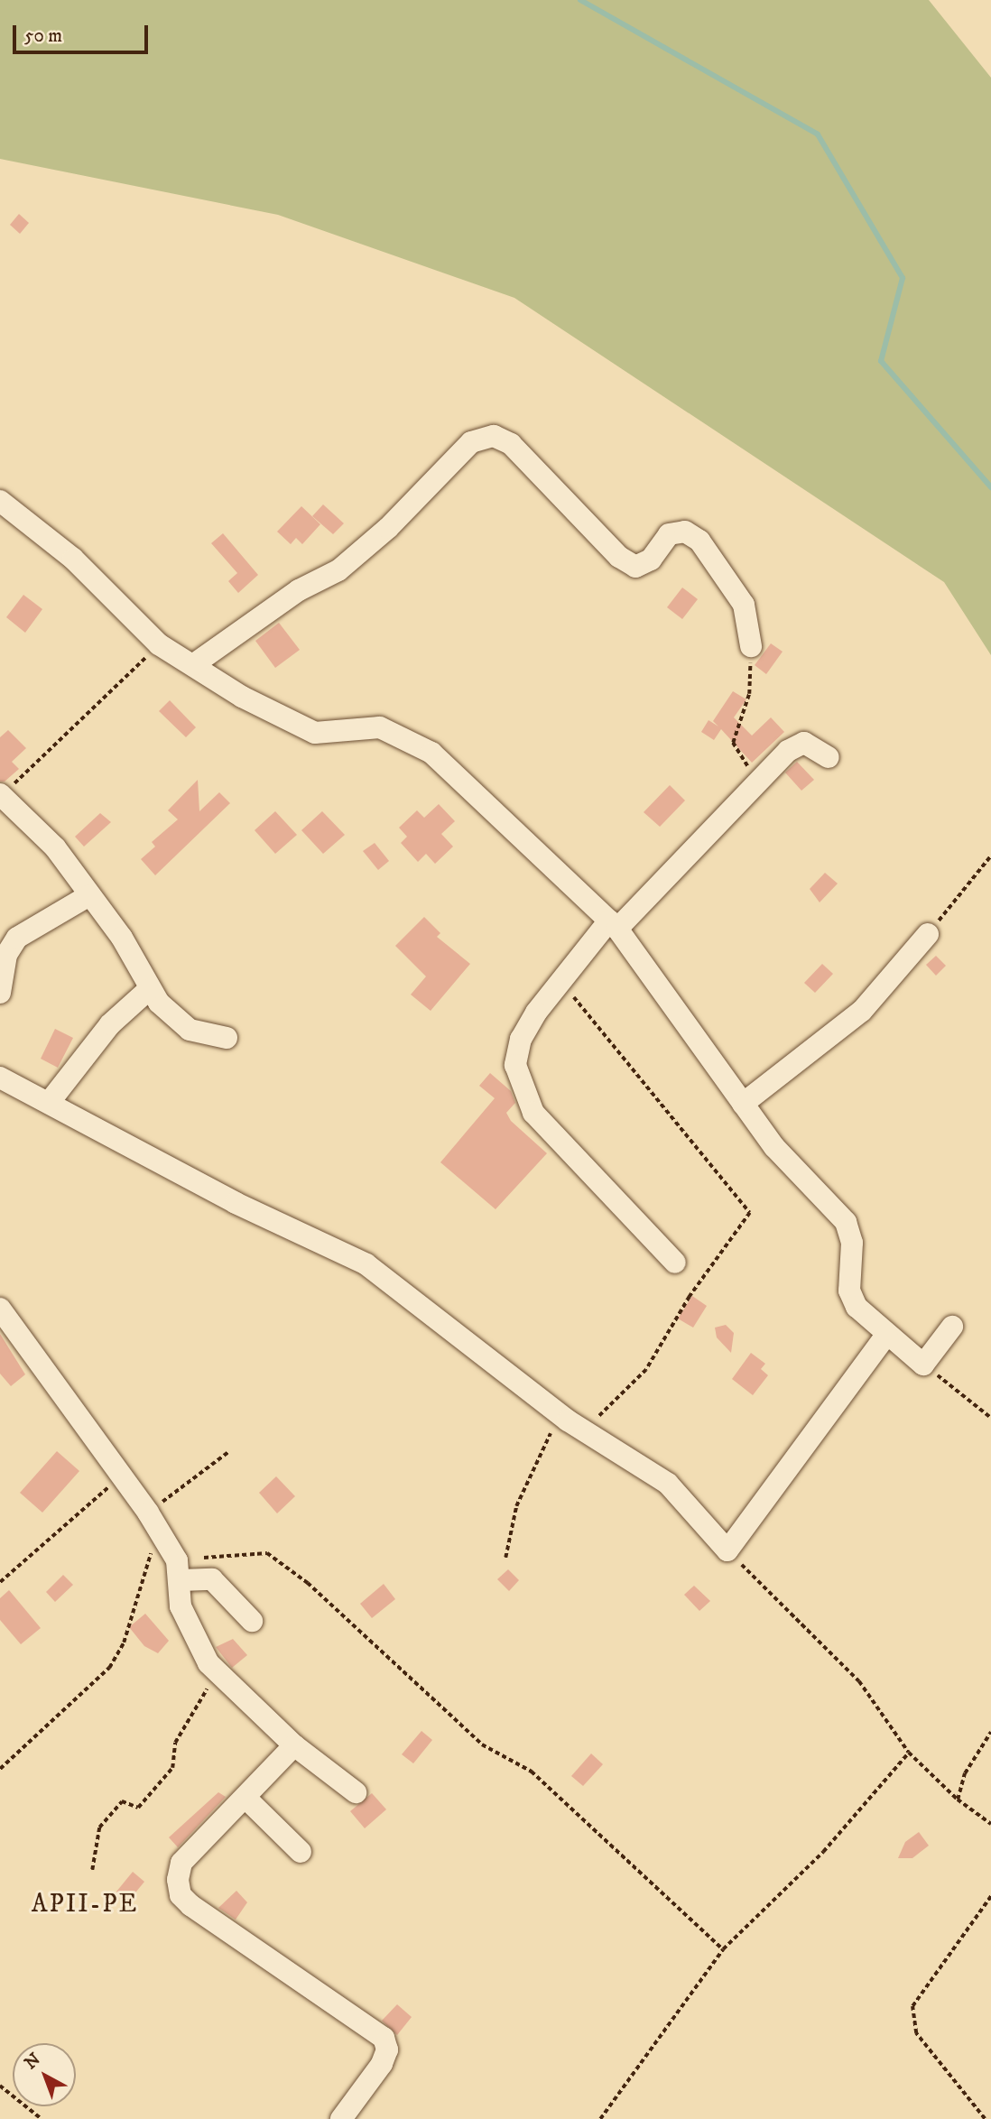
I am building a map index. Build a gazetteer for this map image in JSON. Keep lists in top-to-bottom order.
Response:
{
  "districts": ["APII-PE"],
  "scale_bar": "50 m",
  "north": "top left"
}
